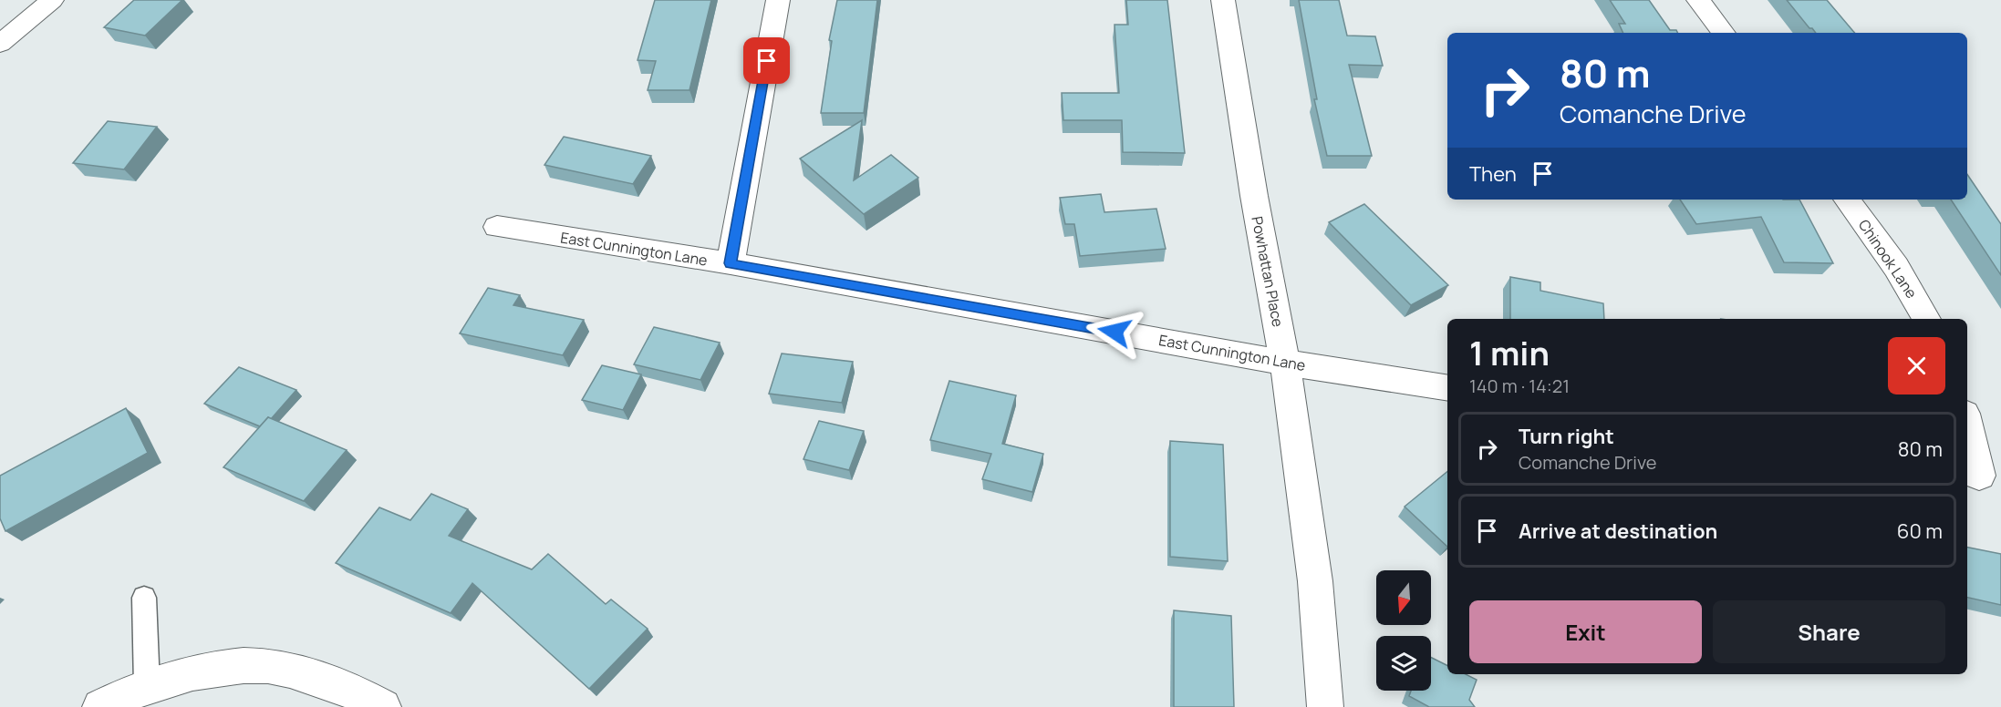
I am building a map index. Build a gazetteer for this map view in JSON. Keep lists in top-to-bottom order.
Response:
{
  "streets": {
    "street": ["East Cunnington Lane", "Chinook Lane", "Powhattan Place"]
  },
  "crossings": [
    ["East Cunnington Lane", "Powhattan Place"]
  ],
  "north": "bottom",
  "page": {
    "turn": ["80 m", "Comanche Drive"],
    "then": "Then",
    "heading": ["1 min", "140 m · 14:21"],
    "list": [
      {
        "name": "Turn right",
        "note": "Comanche Drive",
        "value": "80 m"
      },
      {
        "name": "Arrive at destination",
        "value": "60 m"
      }
    ],
    "buttons": ["Exit", "Share"]
  }
}
